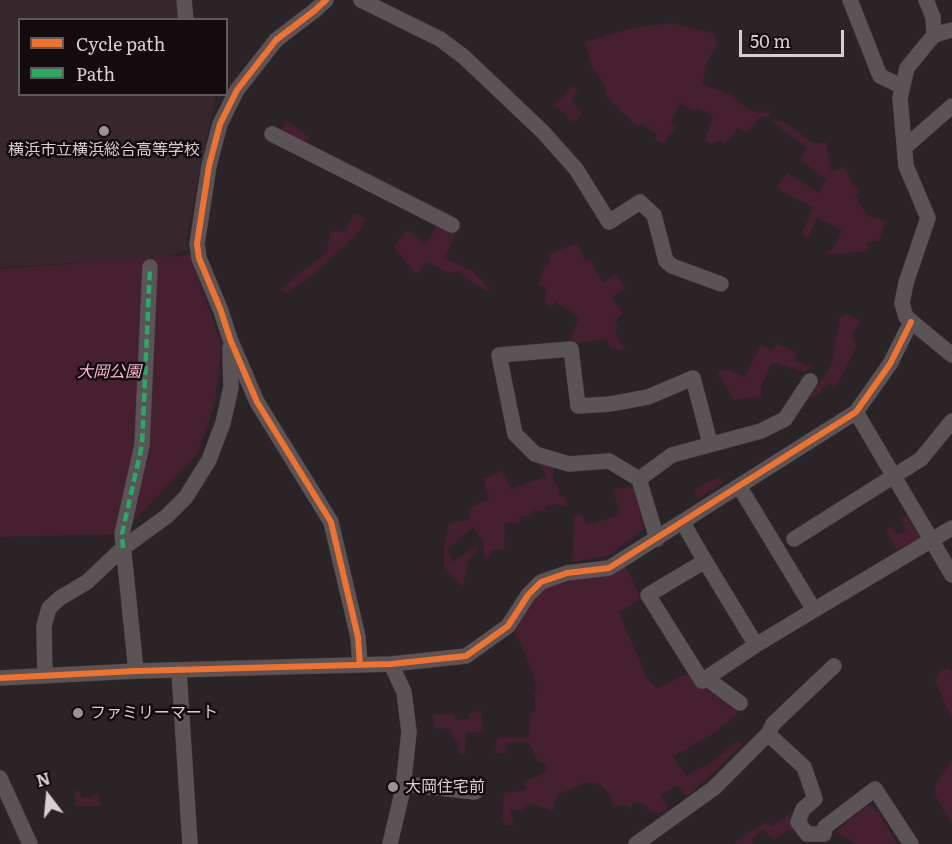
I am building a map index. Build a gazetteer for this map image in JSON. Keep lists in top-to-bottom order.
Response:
{
  "parks": ["大岡公園"],
  "places": ["横浜市立横浜総合高等学校", "ファミリーマート", "大岡住宅前"],
  "legend": ["Cycle path", "Path"],
  "scale_bar": "50 m",
  "north": "top"
}
